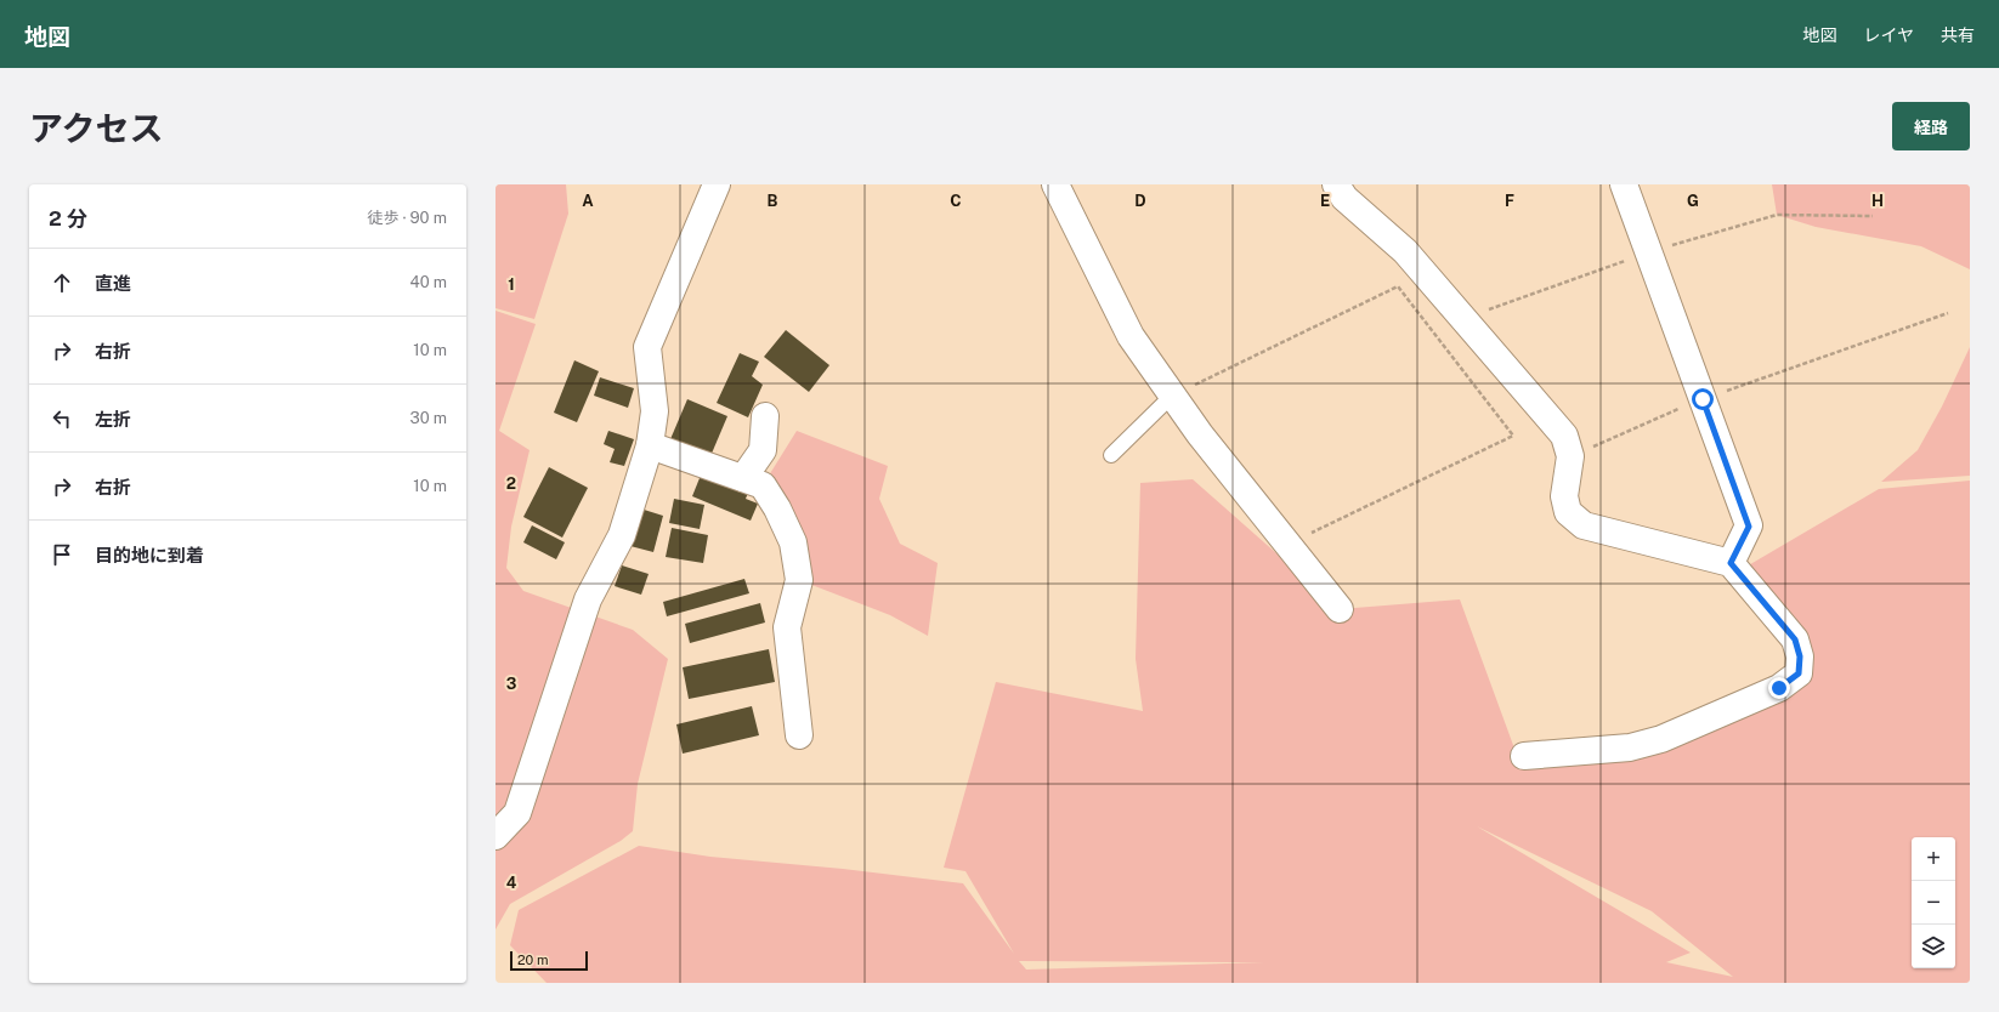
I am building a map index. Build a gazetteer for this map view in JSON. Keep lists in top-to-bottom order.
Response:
{
  "scale_bar": "20 m",
  "page": {
    "header": "地図",
    "nav": ["地図", "レイヤ", "共有"],
    "title": "アクセス",
    "buttons": "経路",
    "heading": ["2 分", "徒歩 · 90 m"],
    "list": [
      ["直進", "40 m"],
      ["右折", "10 m"],
      ["左折", "30 m"],
      ["右折", "10 m"],
      "目的地に到着"
    ],
    "map_buttons": ["+", "−"],
    "scale": "20 m"
  },
  "grid": {
    "columns": [
      "A",
      "B",
      "C",
      "D",
      "E",
      "F",
      "G",
      "H"
    ],
    "rows": [
      "1",
      "2",
      "3",
      "4"
    ]
  }
}
